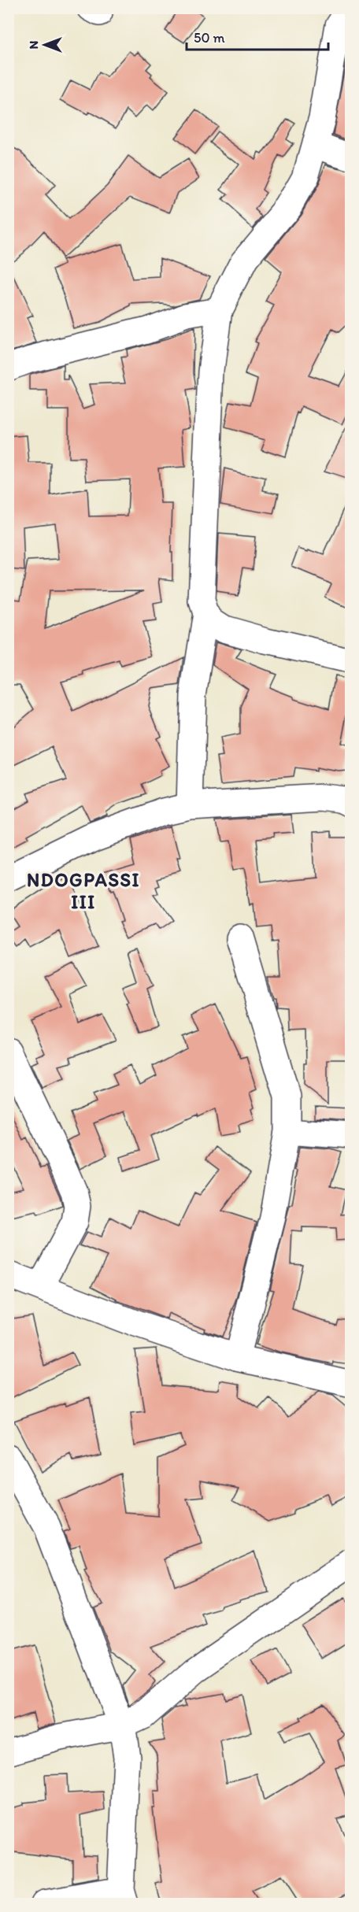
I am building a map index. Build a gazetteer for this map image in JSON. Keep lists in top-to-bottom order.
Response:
{
  "districts": ["NDOGPASSI III"],
  "scale_bar": "50 m",
  "north": "left"
}
